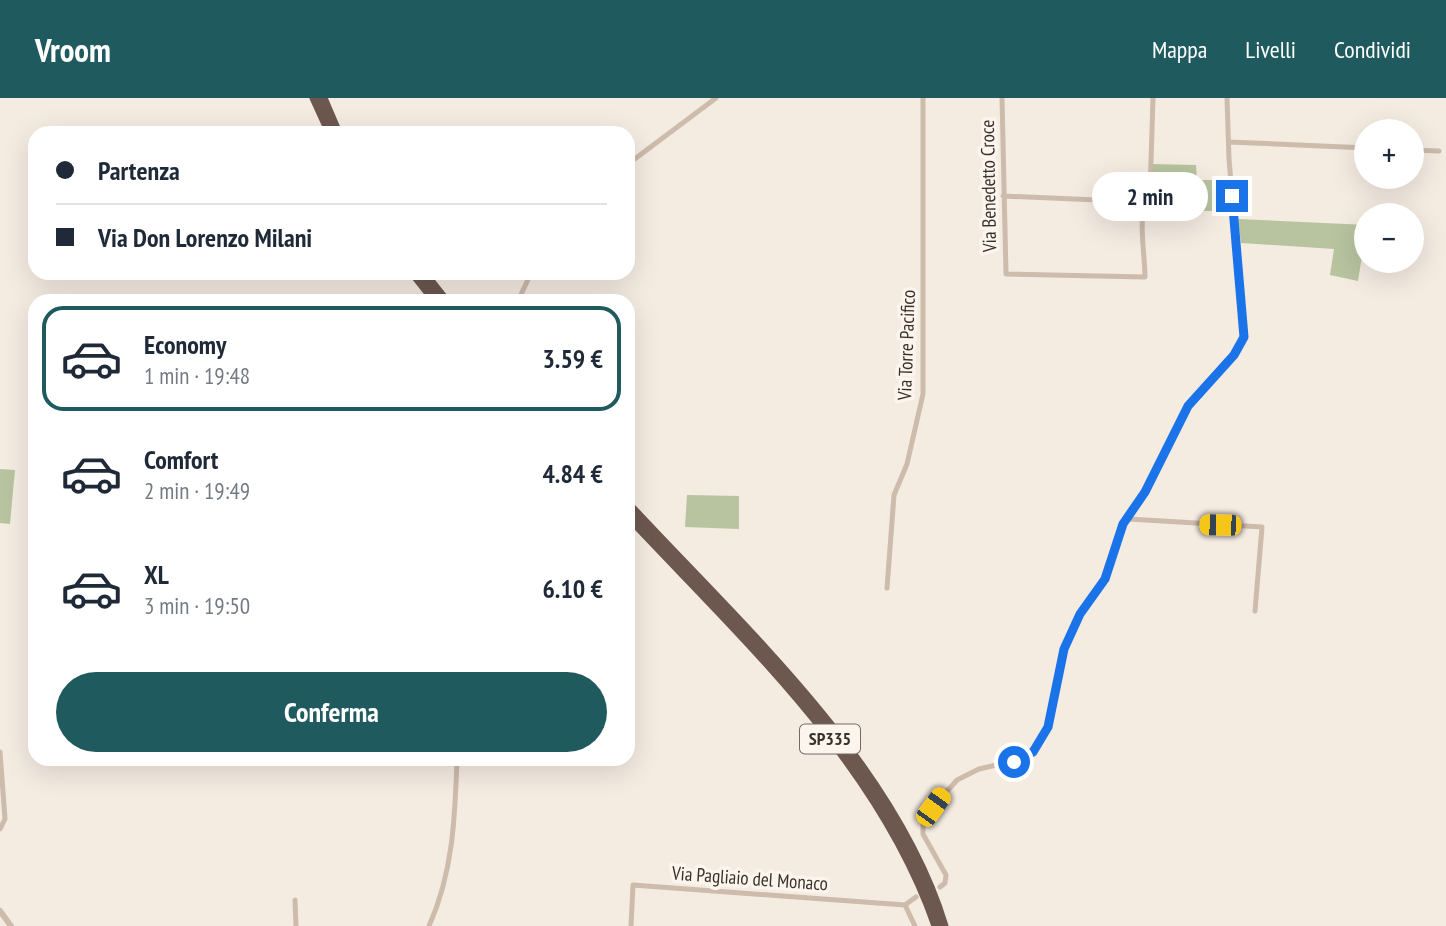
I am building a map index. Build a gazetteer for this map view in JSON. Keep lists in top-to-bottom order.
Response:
{
  "streets": {
    "highway": ["SP335"],
    "street": ["Via Benedetto Croce", "Via Torre Pacifico", "Via Pagliaio del Monaco"]
  },
  "page": {
    "header": "Vroom",
    "nav": ["Mappa", "Livelli", "Condividi"],
    "map_buttons": ["+", "−"],
    "banner": ["Partenza", "Via Don Lorenzo Milani"],
    "bubble": "2 min",
    "list": [
      {
        "name": "Economy",
        "note": "1 min · 19:48",
        "value": "3.59 €"
      },
      {
        "name": "Comfort",
        "note": "2 min · 19:49",
        "value": "4.84 €"
      },
      {
        "name": "XL",
        "note": "3 min · 19:50",
        "value": "6.10 €"
      }
    ],
    "buttons": "Conferma"
  }
}
